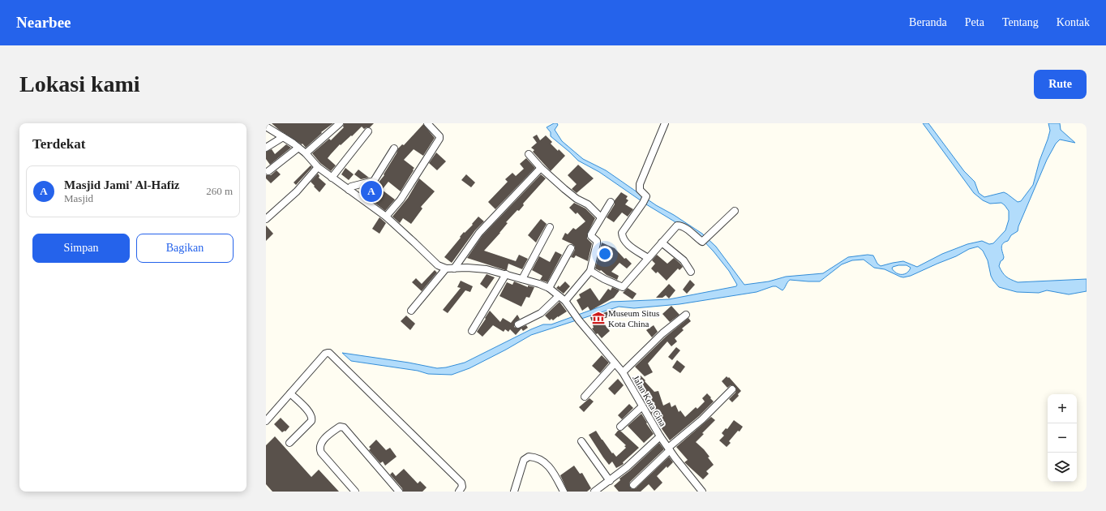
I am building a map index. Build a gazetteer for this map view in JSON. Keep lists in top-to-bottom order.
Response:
{
  "streets": {
    "street": ["Jalan Kota Cina"]
  },
  "places": {
    "museum": ["Museum Situs Kota China"]
  },
  "page": {
    "header": "Nearbee",
    "nav": [
      "Beranda",
      "Peta",
      "Tentang",
      "Kontak"
    ],
    "buttons": [
      "Rute",
      ["Simpan", "Bagikan"]
    ],
    "title": "Lokasi kami",
    "heading": "Terdekat",
    "list": [
      {
        "mark": "A",
        "name": "Masjid Jami' Al-Hafiz",
        "note": "Masjid",
        "value": "260 m"
      }
    ],
    "pins": "A",
    "map_buttons": ["+", "−"]
  }
}
